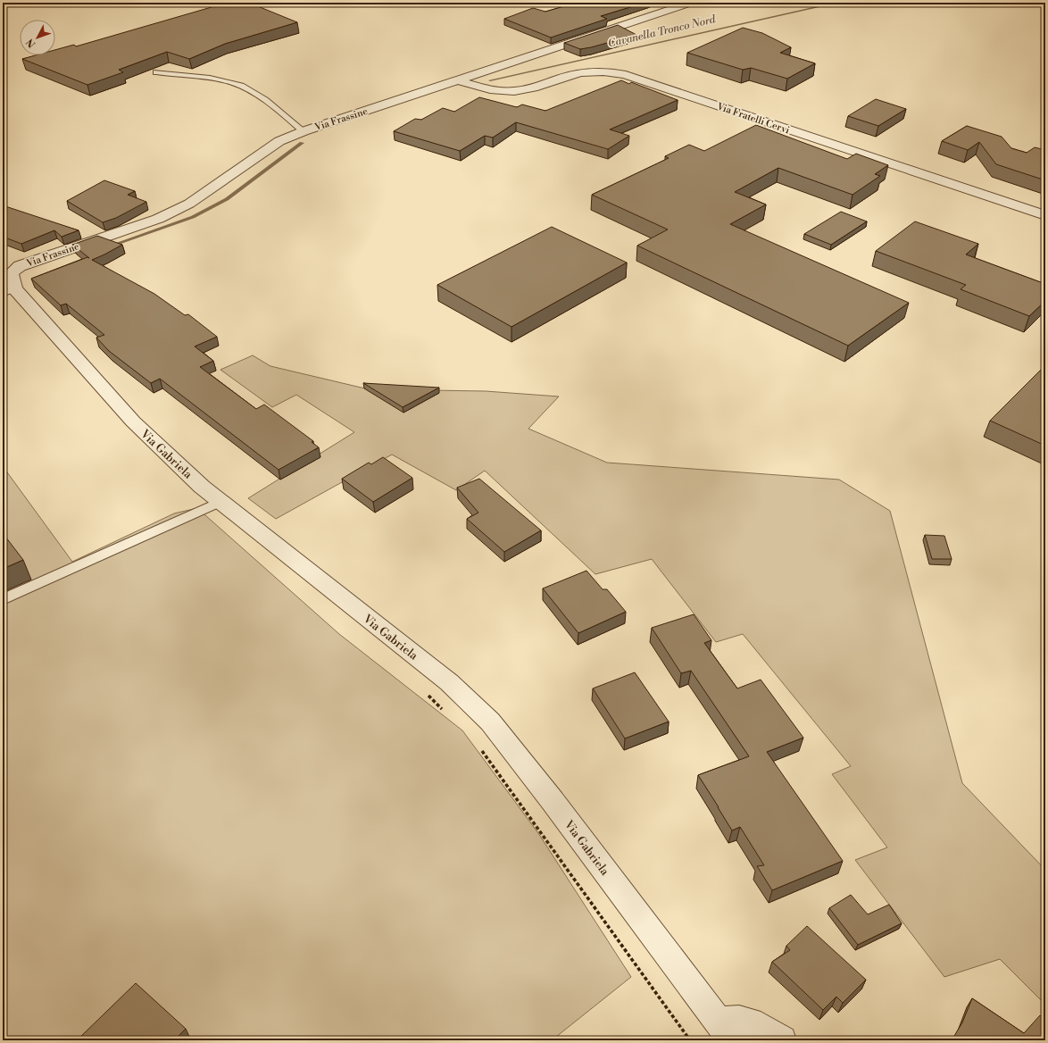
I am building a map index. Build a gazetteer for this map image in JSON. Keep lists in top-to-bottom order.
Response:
{
  "streets": {
    "street": ["Via Fratelli Cervi", "Via Frassine", "Via Gabriela"]
  },
  "crossings": [
    ["Via Fratelli Cervi", "Via Frassine"],
    ["Via Frassine", "Via Gabriela"]
  ],
  "water": ["Cavanella Tronco Nord"],
  "north": "bottom left"
}
